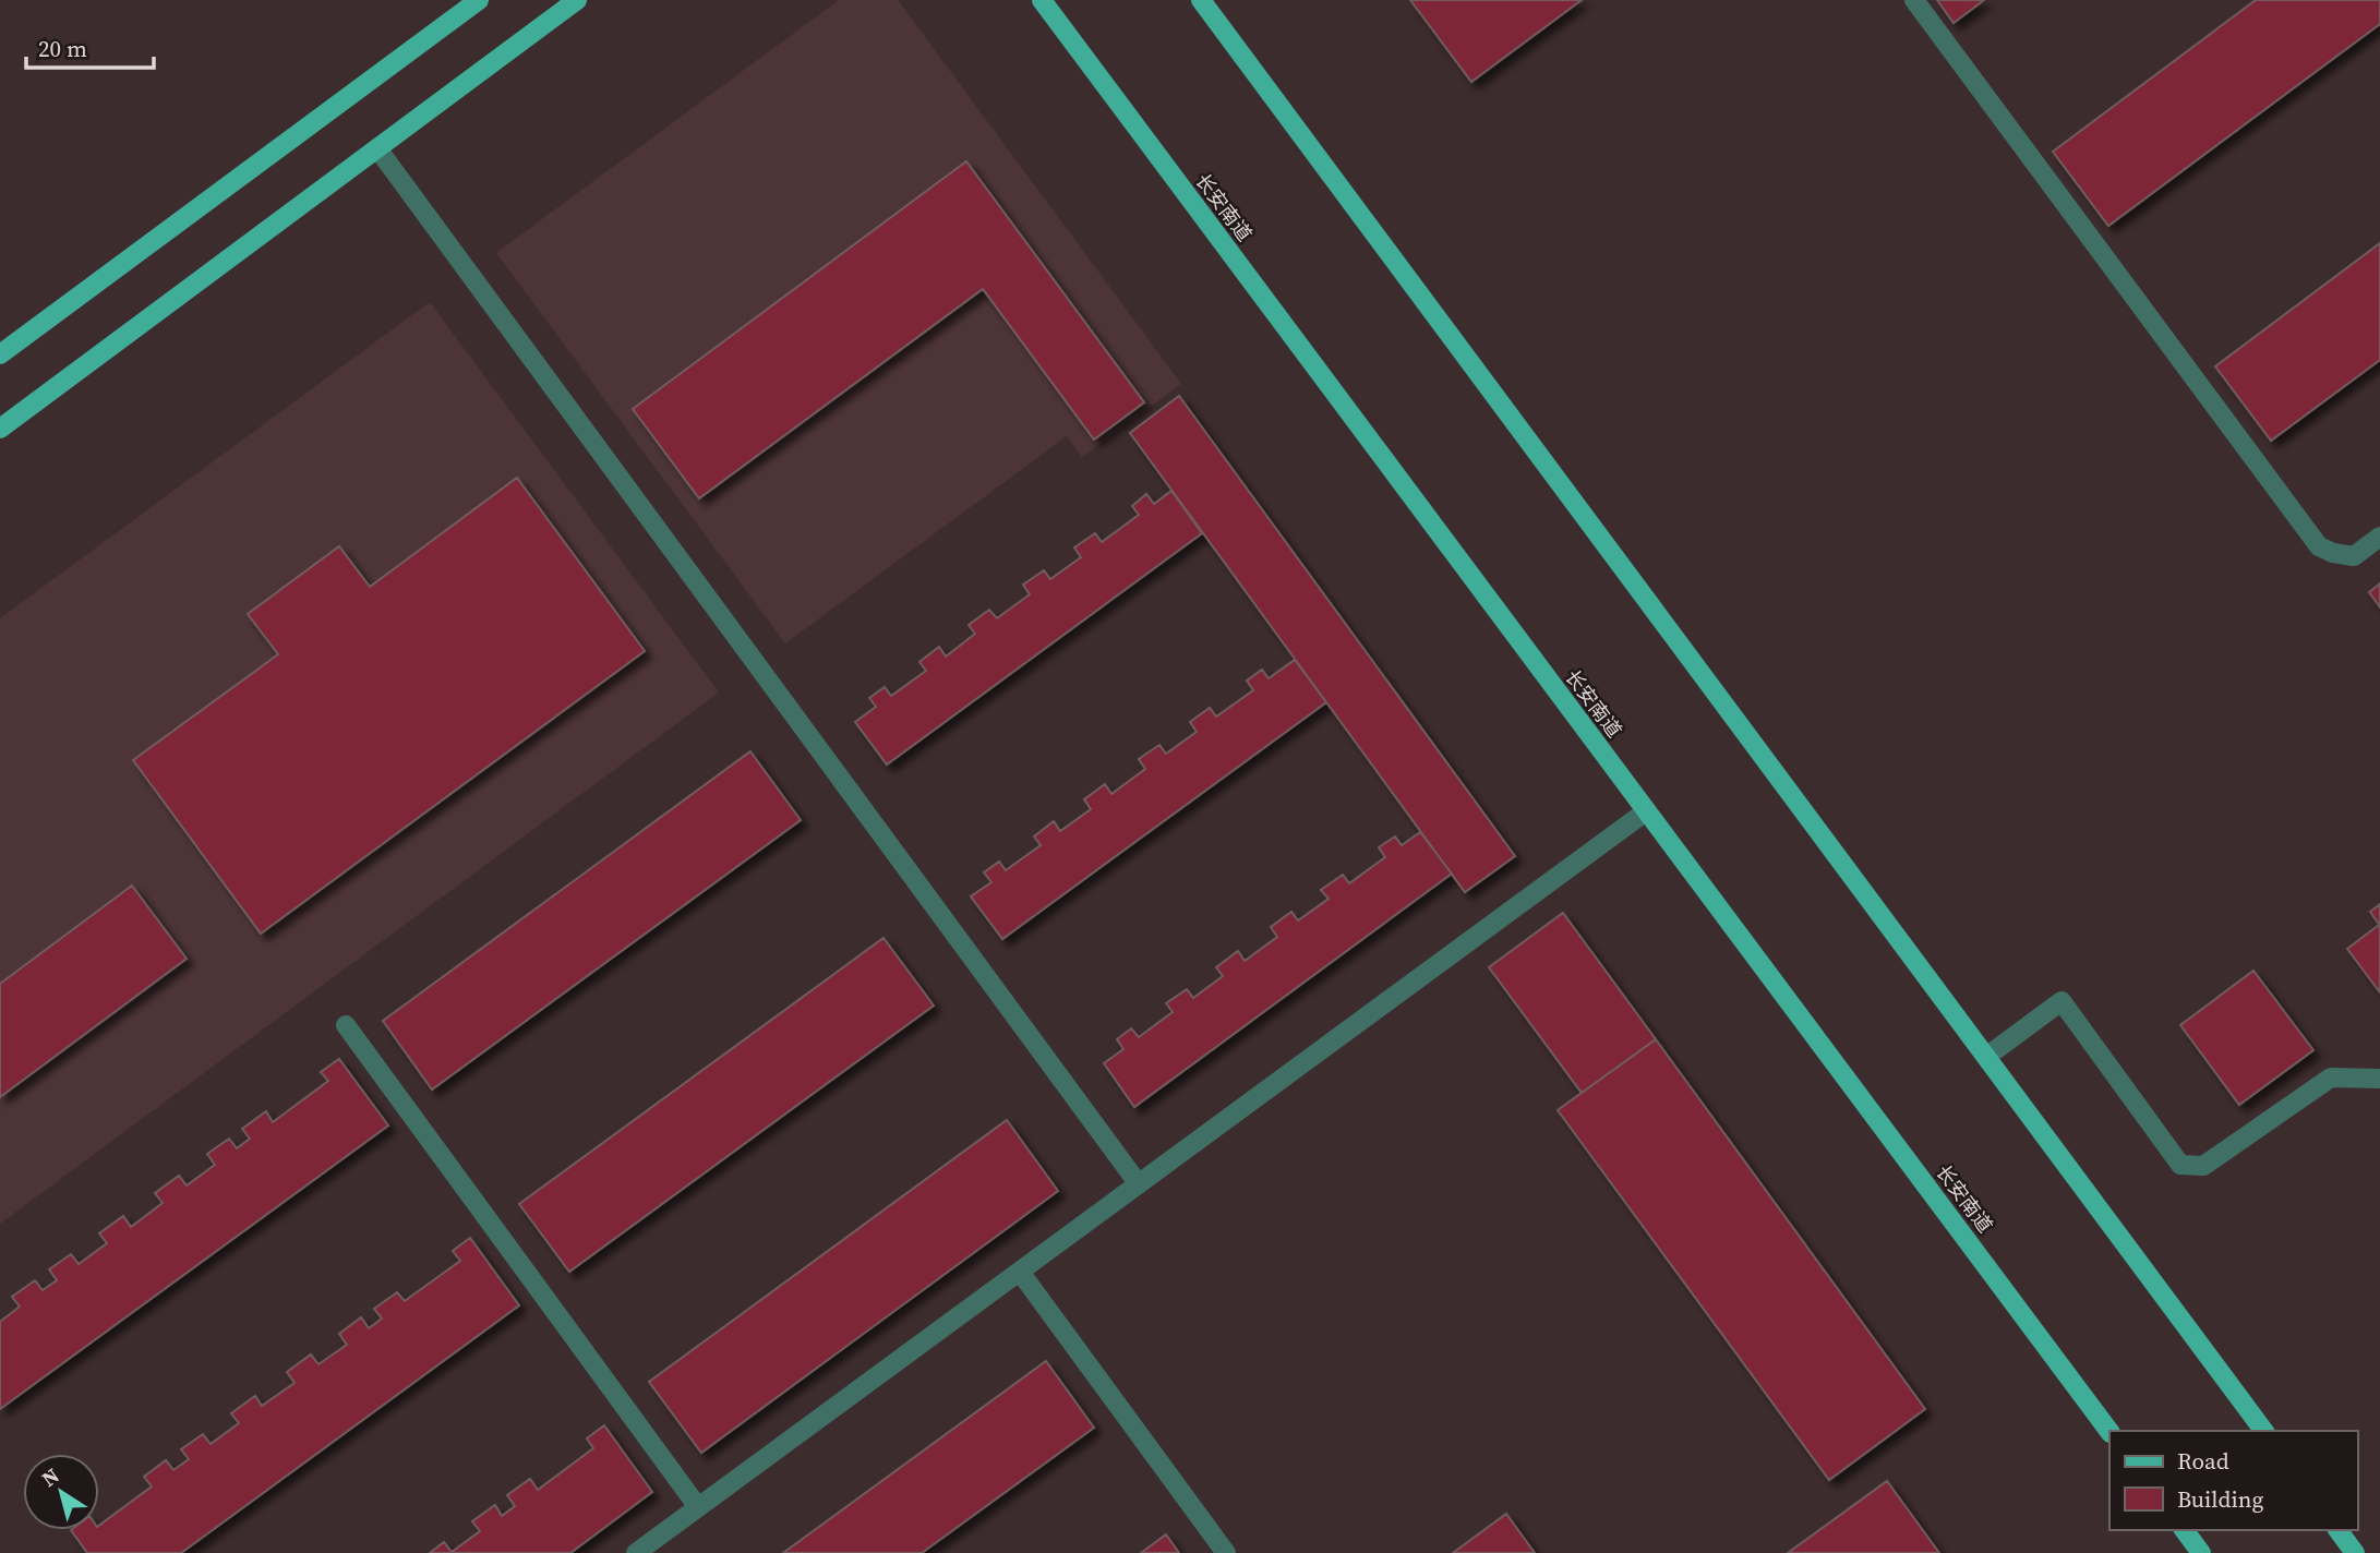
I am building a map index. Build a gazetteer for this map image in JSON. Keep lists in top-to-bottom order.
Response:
{
  "streets": {
    "main road": ["长安南道"]
  },
  "legend": ["Road", "Building"],
  "scale_bar": "20 m",
  "north": "top left"
}
